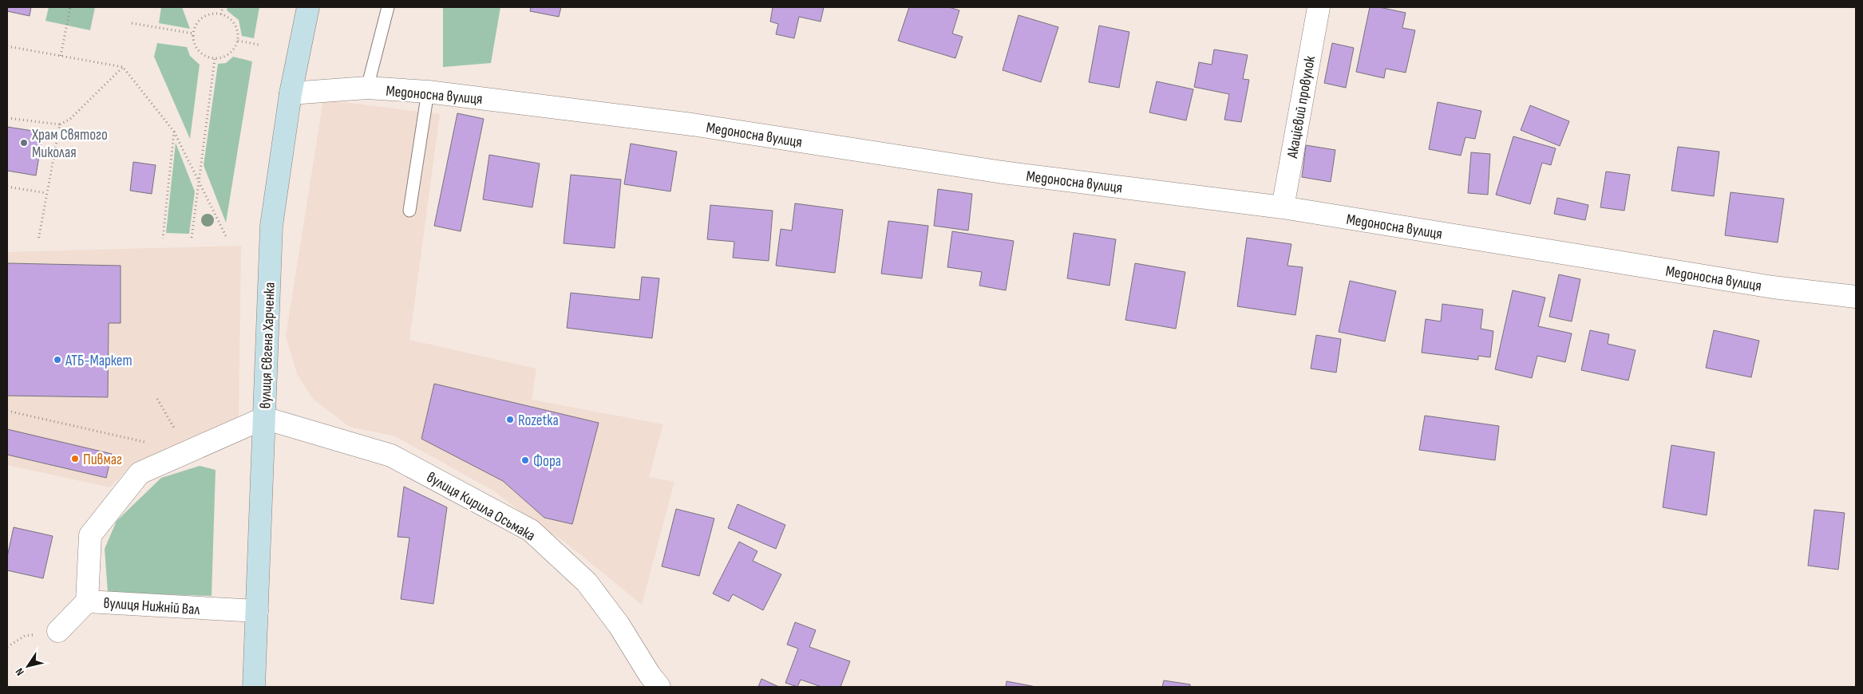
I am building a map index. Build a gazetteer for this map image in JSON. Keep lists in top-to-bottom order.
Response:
{
  "streets": {
    "main road": ["вулиця Євгена Харченка"],
    "street": [
      "Медоносна вулиця",
      "Акацієвий провулок",
      "вулиця Кирила Осьмака",
      "вулиця Нижній Вал"
    ]
  },
  "crossings": [
    ["Медоносна вулиця", "Акацієвий провулок"],
    ["Медоносна вулиця", "вулиця Євгена Харченка"],
    ["вулиця Євгена Харченка", "вулиця Кирила Осьмака"],
    ["вулиця Євгена Харченка", "вулиця Нижній Вал"]
  ],
  "places": [
    "Храм Святого Миколая",
    "АТБ-Маркет",
    "Rozetka",
    "Пивмаг",
    "Фора"
  ],
  "north": "bottom left"
}
